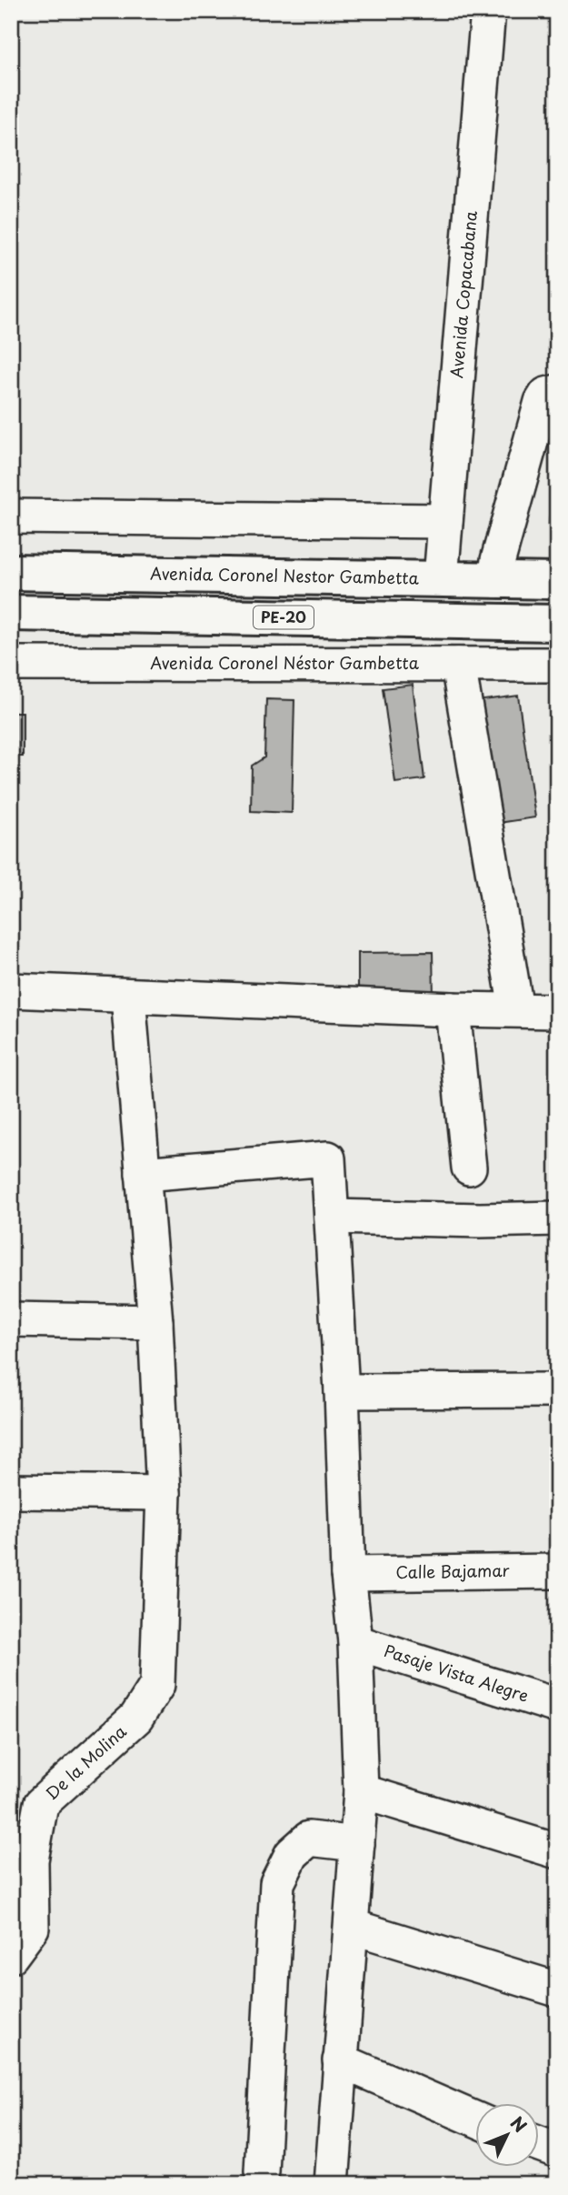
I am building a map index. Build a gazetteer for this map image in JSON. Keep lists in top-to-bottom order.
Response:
{
  "streets": {
    "highway": ["Avenida Coronel Nestor Gambetta", "PE-20"],
    "street": [
      "Avenida Copacabana",
      "Avenida Coronel Néstor Gambetta",
      "Calle Bajamar",
      "Pasaje Vista Alegre",
      "De la Molina"
    ]
  },
  "crossings": [
    ["Avenida Copacabana", "Avenida Coronel Nestor Gambetta"]
  ],
  "north": "top right"
}
